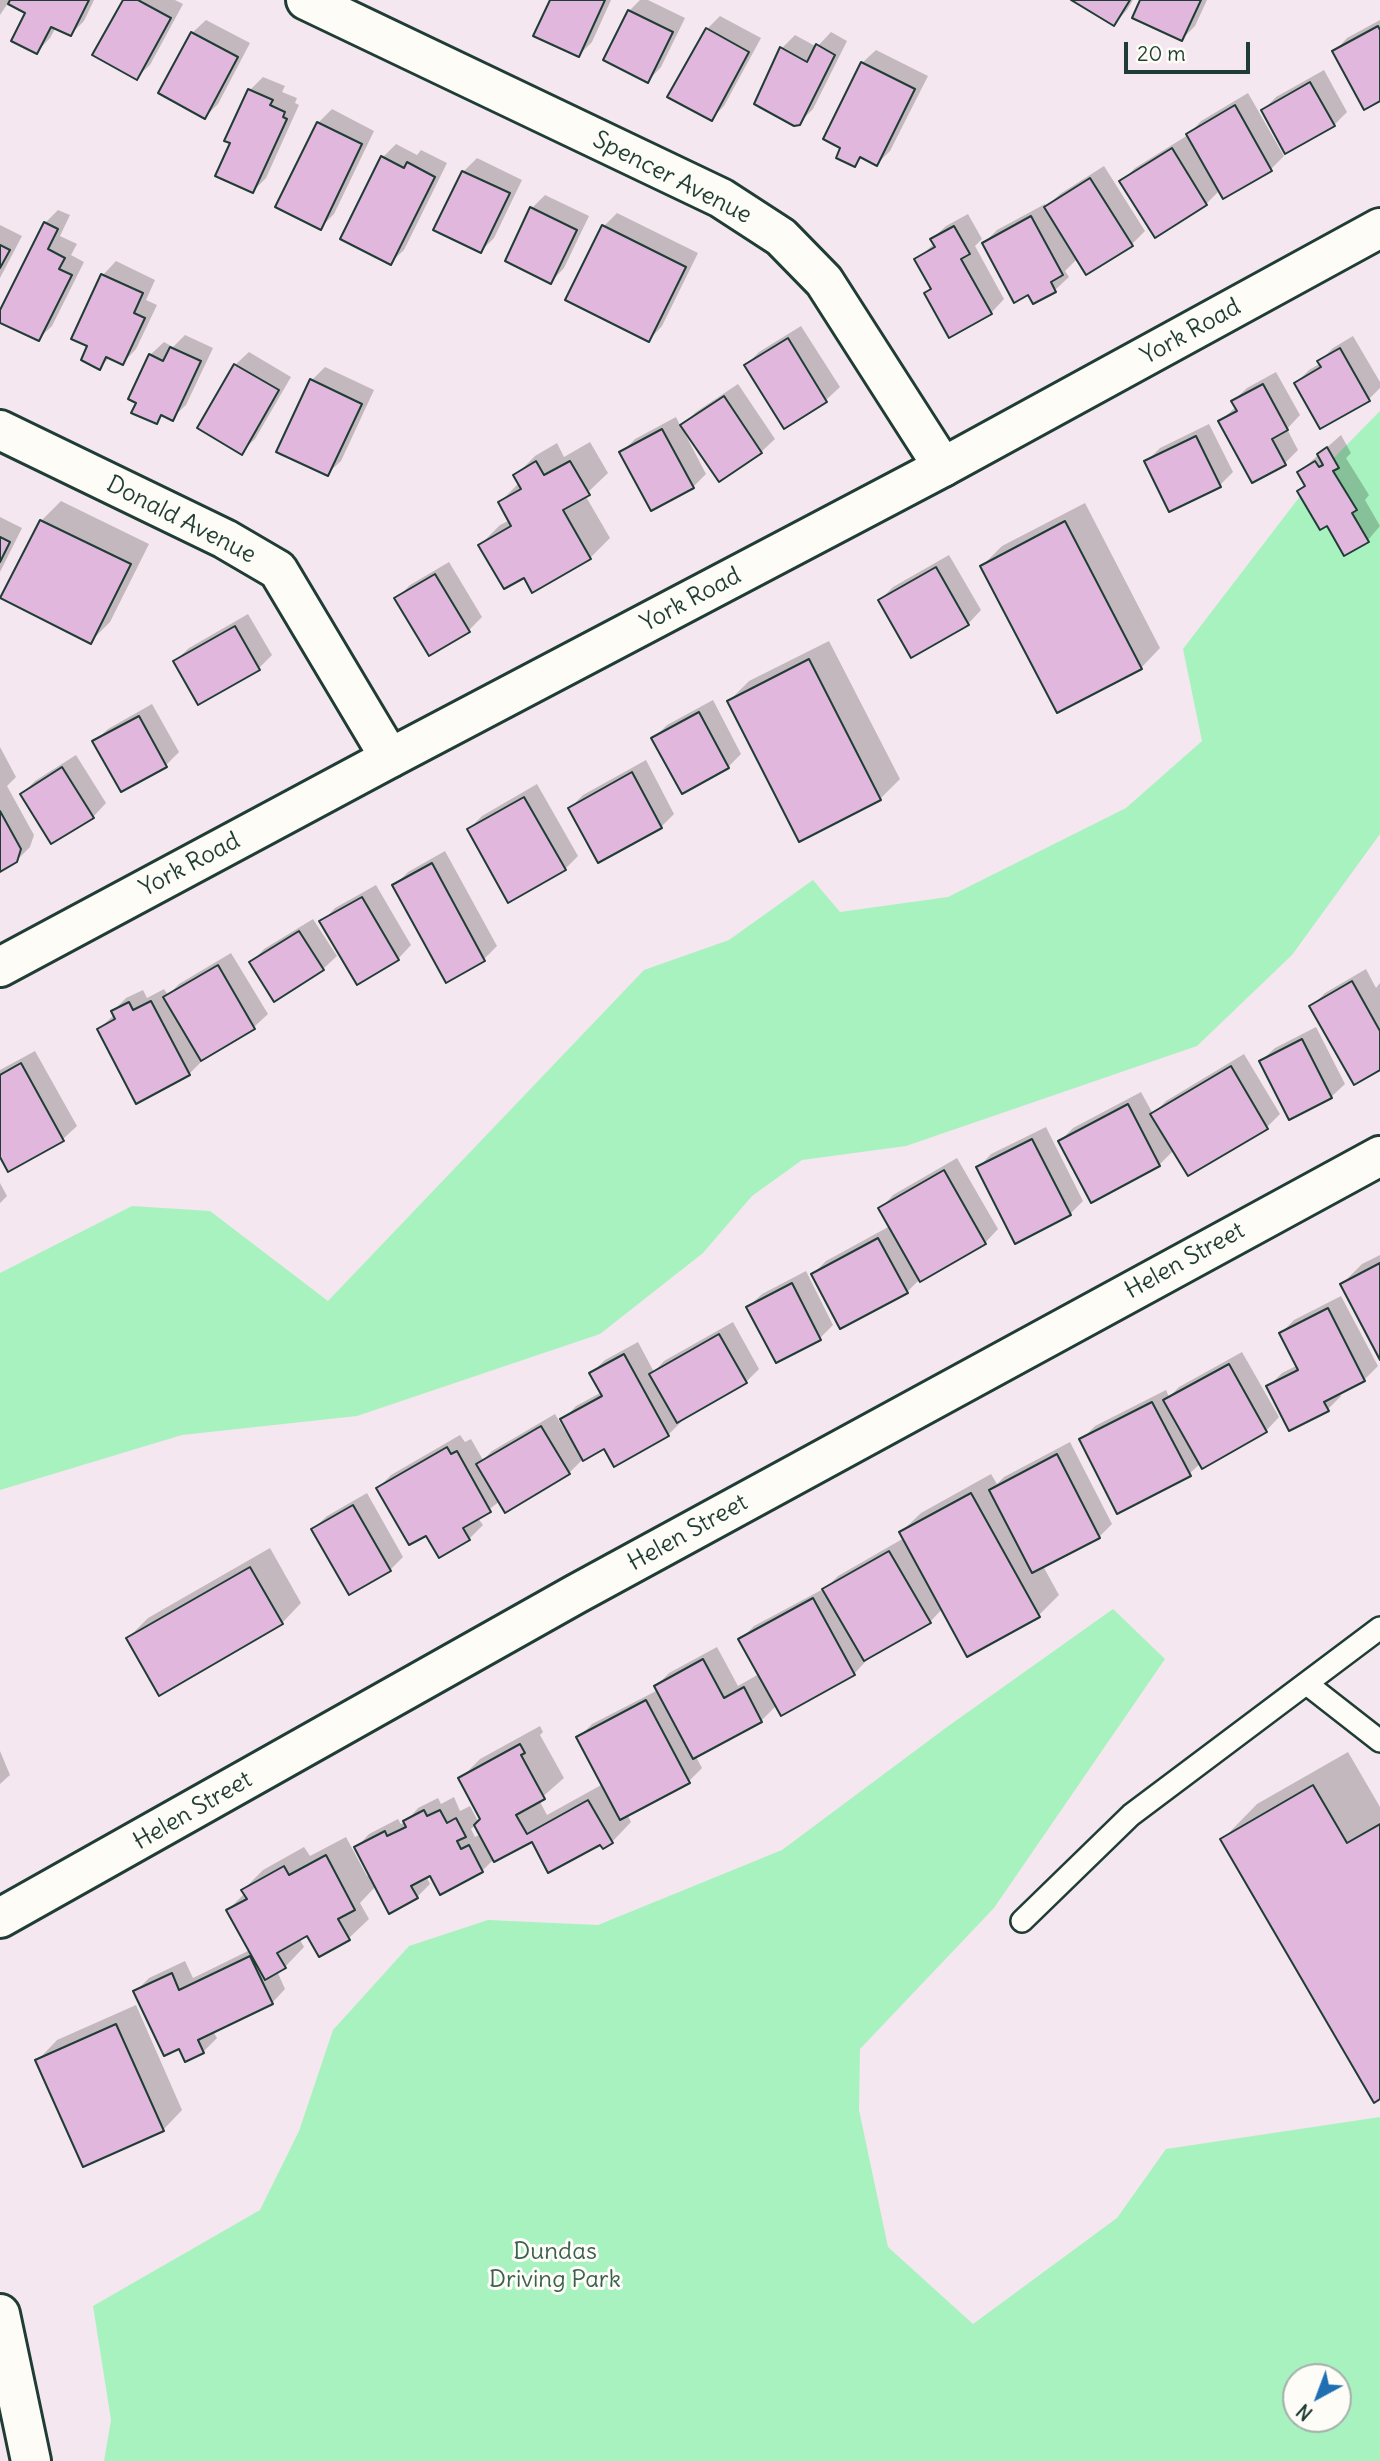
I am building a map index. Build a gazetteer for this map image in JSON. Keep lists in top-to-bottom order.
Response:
{
  "streets": {
    "street": [
      "Spencer Avenue",
      "York Road",
      "Donald Avenue",
      "Helen Street"
    ]
  },
  "crossings": [
    ["Spencer Avenue", "York Road"],
    ["York Road", "Donald Avenue"]
  ],
  "parks": ["Dundas Driving Park"],
  "scale_bar": "20 m",
  "north": "bottom left"
}
